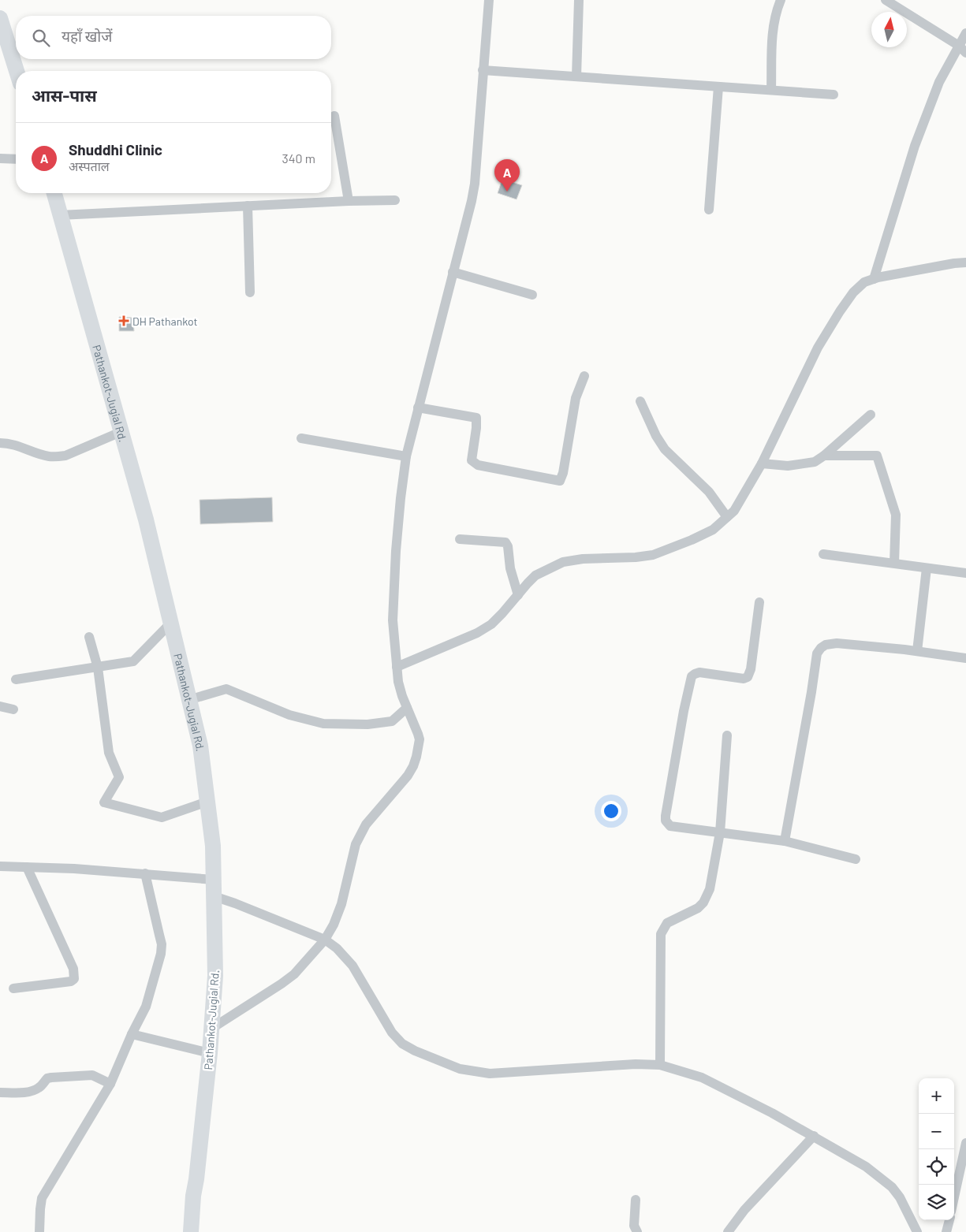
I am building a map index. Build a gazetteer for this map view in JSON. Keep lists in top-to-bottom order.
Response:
{
  "streets": {
    "main road": ["Pathankot-Jugial Rd."]
  },
  "places": {
    "health": ["DH Pathankot"]
  },
  "north": "top",
  "page": {
    "search": "यहाँ खोजें",
    "heading": "आस-पास",
    "list": [
      {
        "mark": "A",
        "name": "Shuddhi Clinic",
        "note": "अस्पताल",
        "value": "340 m"
      }
    ],
    "pins": "A",
    "map_buttons": ["+", "−"]
  }
}
